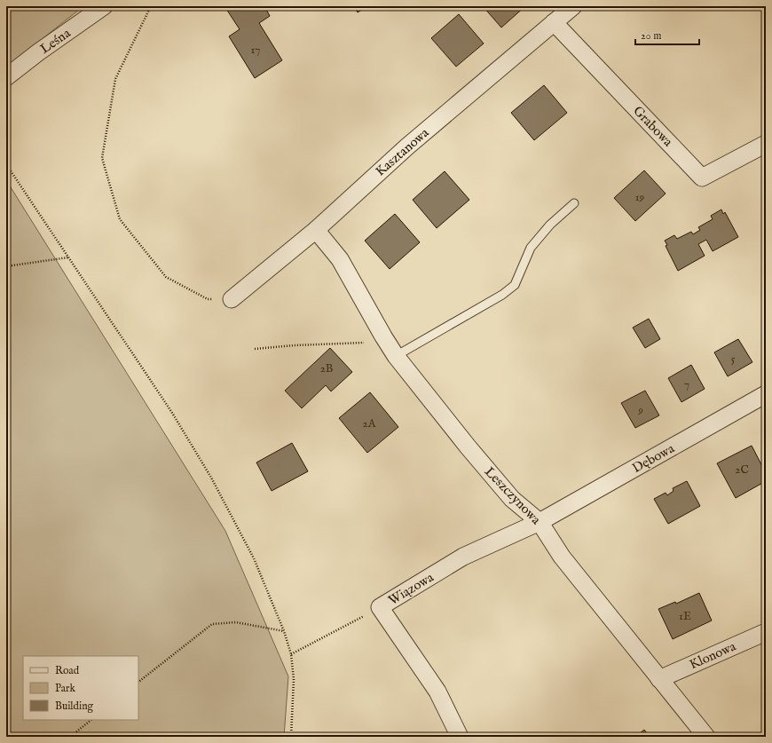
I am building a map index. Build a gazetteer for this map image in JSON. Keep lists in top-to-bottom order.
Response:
{
  "streets": {
    "street": [
      "Leśna",
      "Grabowa",
      "Kasztanowa",
      "Dębowa",
      "Leszczynowa",
      "Wiązowa",
      "Klonowa"
    ]
  },
  "crossings": [
    ["Grabowa", "Kasztanowa"],
    ["Kasztanowa", "Leszczynowa"],
    ["Dębowa", "Leszczynowa"],
    ["Dębowa", "Wiązowa"],
    ["Leszczynowa", "Wiązowa"],
    ["Leszczynowa", "Klonowa"]
  ],
  "house_numbers": [
    "17",
    "19",
    "5",
    "2B",
    "7",
    "9",
    "2A",
    "2C",
    "1E"
  ],
  "legend": ["Road", "Park", "Building"],
  "scale_bar": "20 m"
}
